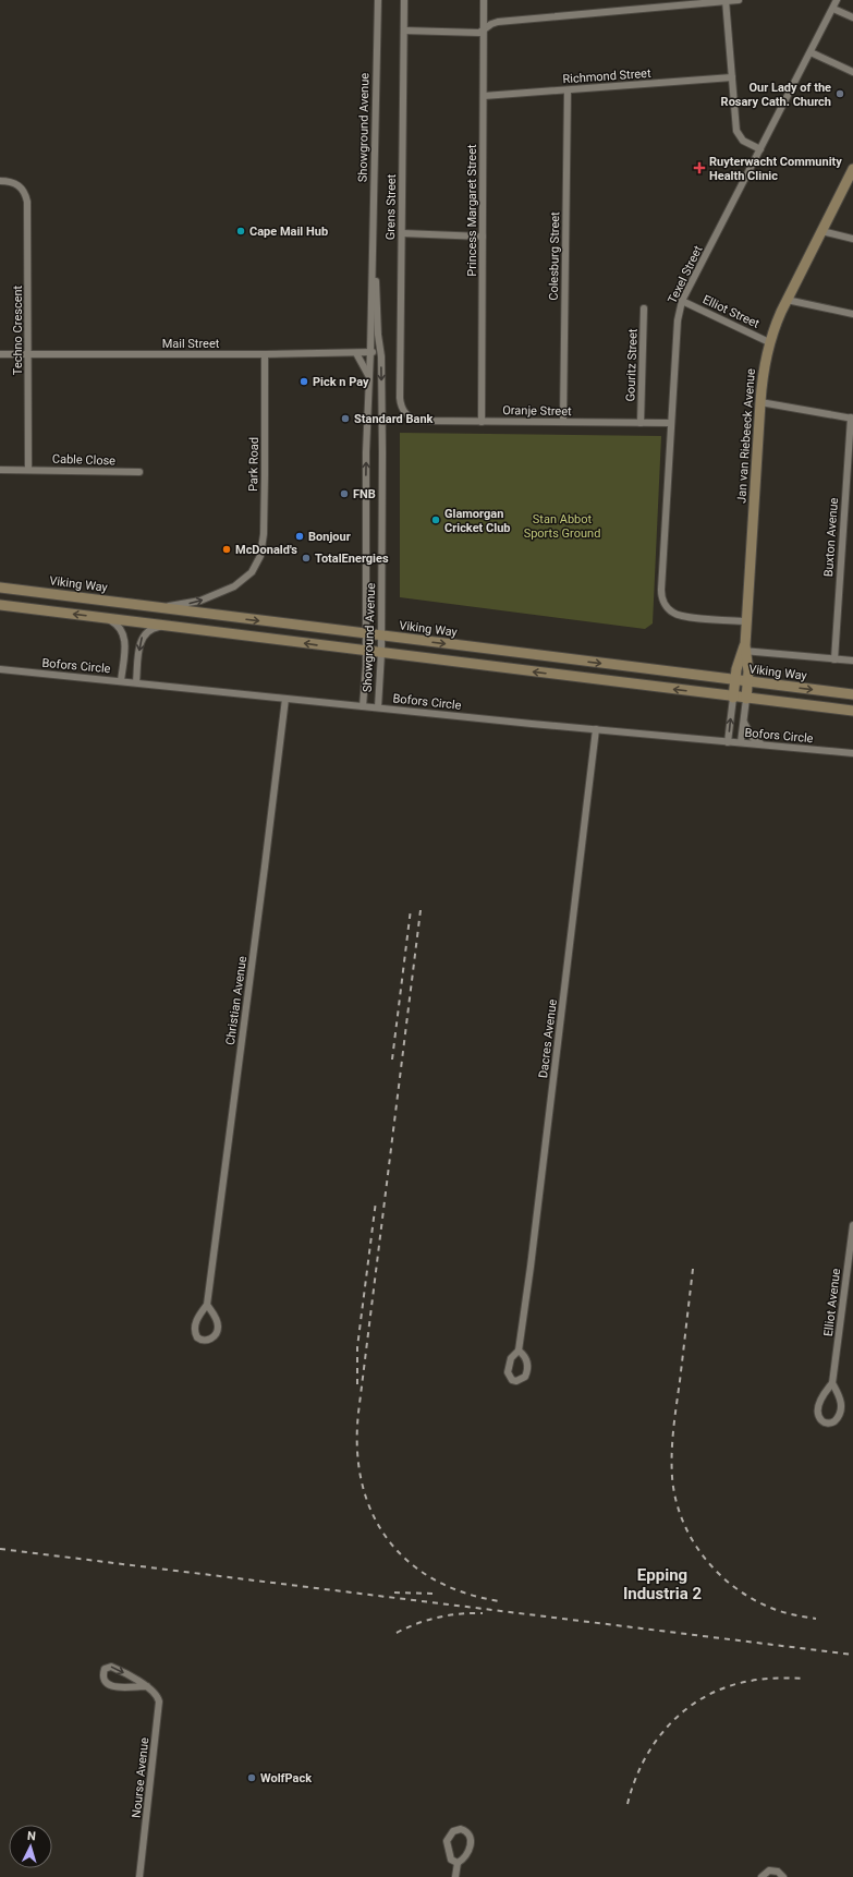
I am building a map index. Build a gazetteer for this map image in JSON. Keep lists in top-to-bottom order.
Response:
{
  "streets": {
    "main road": ["Jan van Riebeeck Avenue", "Viking Way"],
    "street": [
      "Richmond Street",
      "Showground Avenue",
      "Grens Street",
      "Princess Margaret Street",
      "Colesburg Street",
      "Texel Street",
      "Elliot Street",
      "Techno Crescent",
      "Mail Street",
      "Gouritz Street",
      "Oranje Street",
      "Cable Close",
      "Park Road",
      "Buxton Avenue",
      "Bofors Circle",
      "Christian Avenue",
      "Dacres Avenue",
      "Elliot Avenue",
      "Nourse Avenue"
    ]
  },
  "crossings": [
    ["Richmond Street", "Princess Margaret Street"],
    ["Richmond Street", "Colesburg Street"],
    ["Showground Avenue", "Mail Street"],
    ["Showground Avenue", "Viking Way"],
    ["Showground Avenue", "Bofors Circle"],
    ["Grens Street", "Oranje Street"],
    ["Princess Margaret Street", "Oranje Street"],
    ["Colesburg Street", "Oranje Street"],
    ["Texel Street", "Elliot Street"],
    ["Texel Street", "Oranje Street"],
    ["Texel Street", "Jan van Riebeeck Avenue"],
    ["Elliot Street", "Jan van Riebeeck Avenue"],
    ["Techno Crescent", "Mail Street"],
    ["Techno Crescent", "Cable Close"],
    ["Mail Street", "Park Road"],
    ["Gouritz Street", "Oranje Street"],
    ["Jan van Riebeeck Avenue", "Viking Way"],
    ["Jan van Riebeeck Avenue", "Bofors Circle"],
    ["Park Road", "Viking Way"],
    ["Bofors Circle", "Christian Avenue"],
    ["Bofors Circle", "Dacres Avenue"]
  ],
  "one_way": ["Park Road"],
  "districts": ["Epping Industria 2"],
  "parks": ["Stan Abbot Sports Ground"],
  "places": {
    "other": [
      "Our Lady of the Rosary Cath. Church",
      "Cape Mail Hub",
      "Pick n Pay",
      "Standard Bank",
      "FNB",
      "Glamorgan Cricket Club",
      "Bonjour",
      "McDonald's",
      "TotalEnergies",
      "WolfPack"
    ],
    "health": ["Ruyterwacht Community Health Clinic"]
  },
  "north": "top"
}
